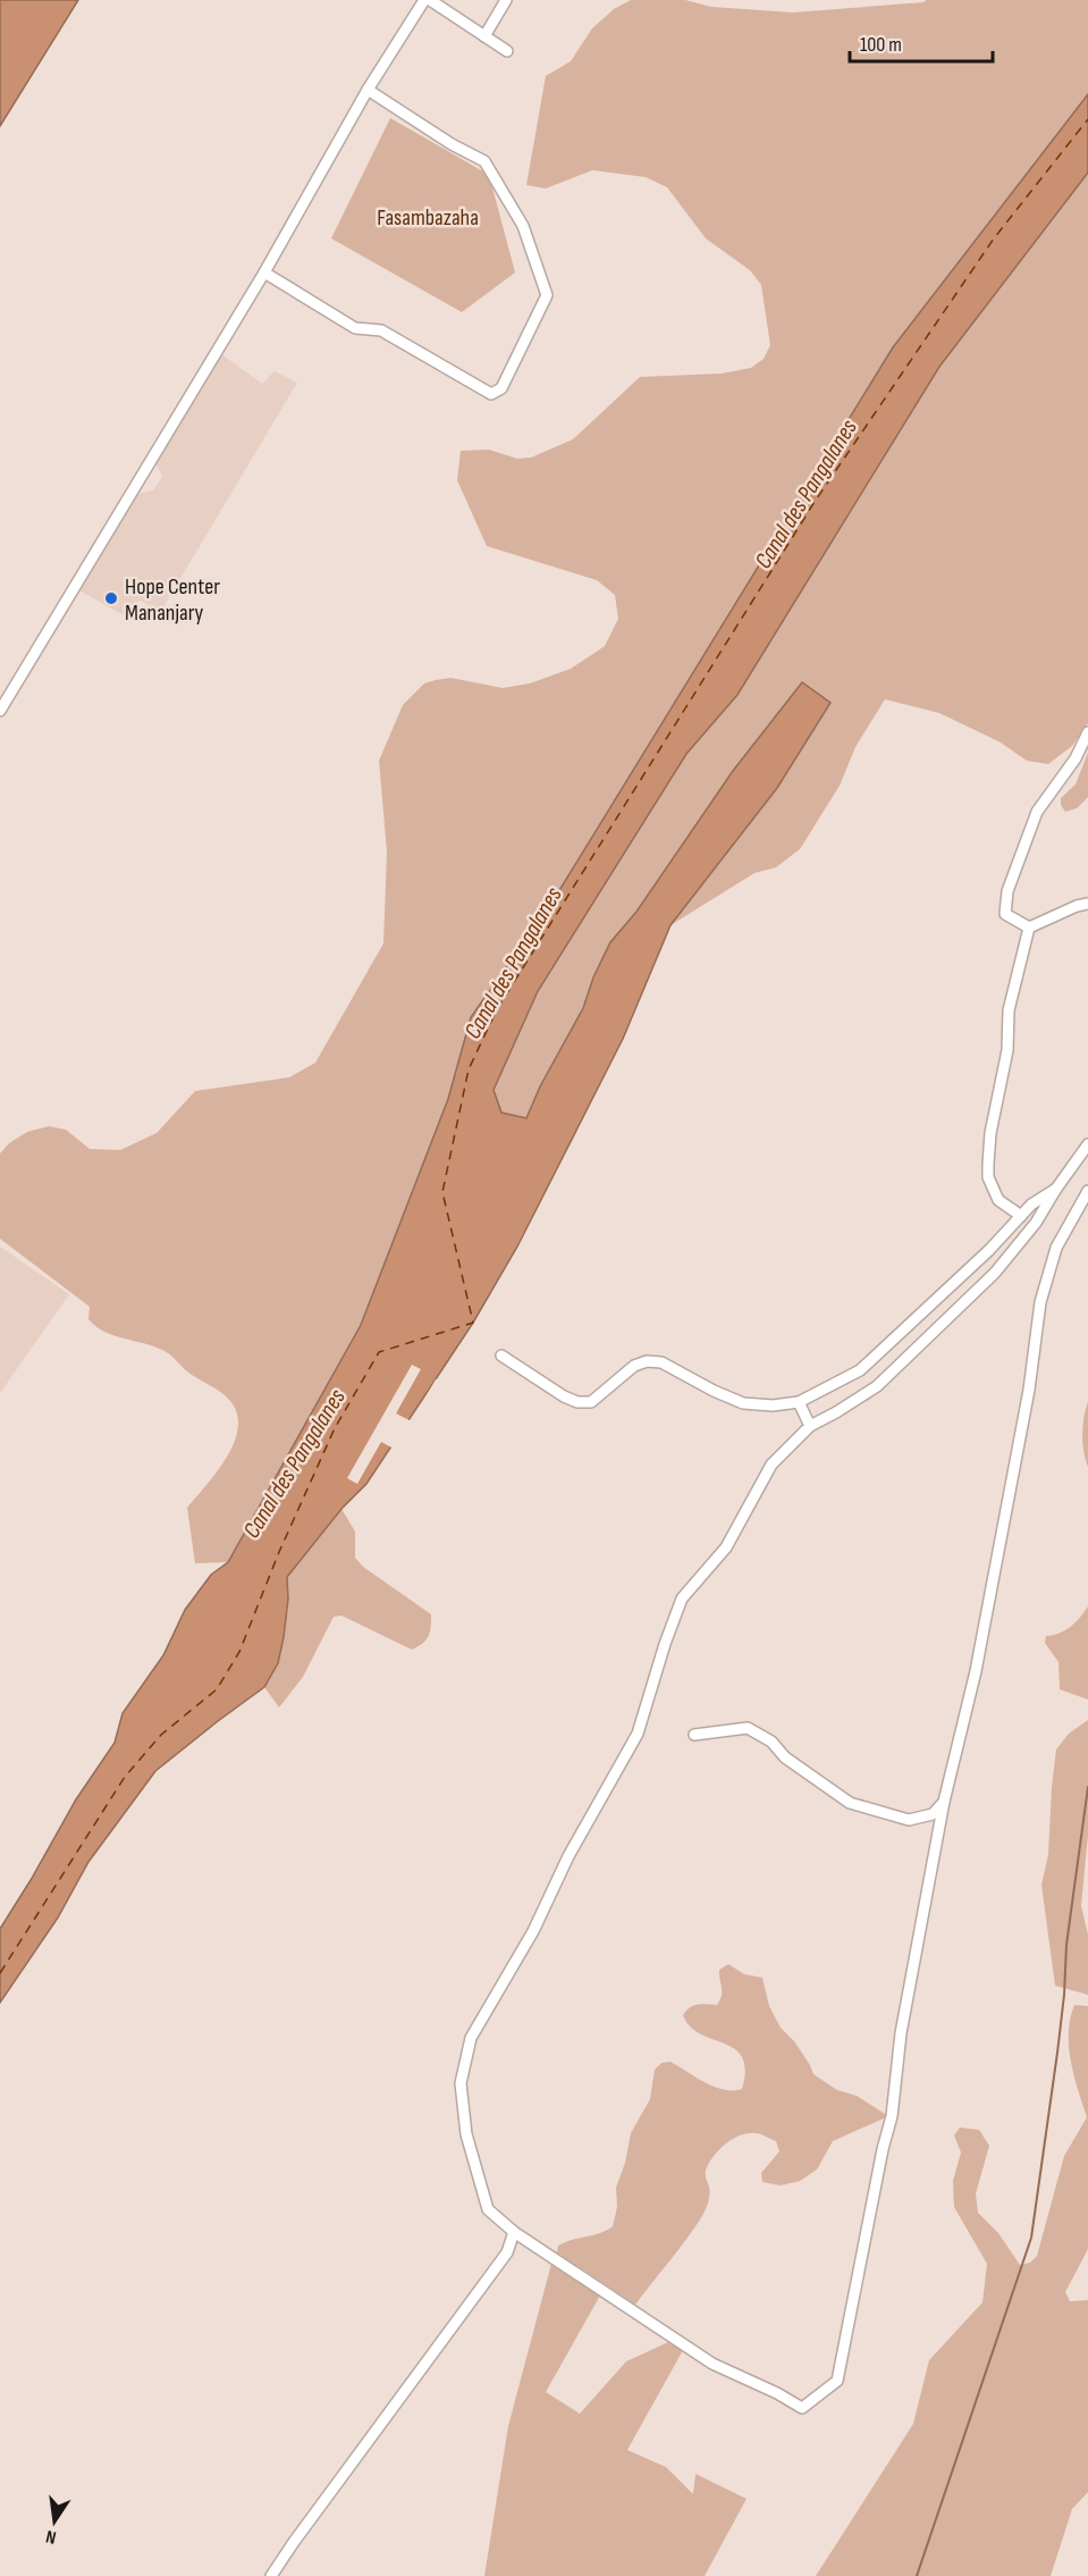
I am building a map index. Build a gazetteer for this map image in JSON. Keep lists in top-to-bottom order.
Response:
{
  "water": ["Canal des Pangalanes"],
  "parks": ["Fasambazaha"],
  "places": ["Hope Center Mananjary"],
  "scale_bar": "100 m",
  "north": "bottom"
}
